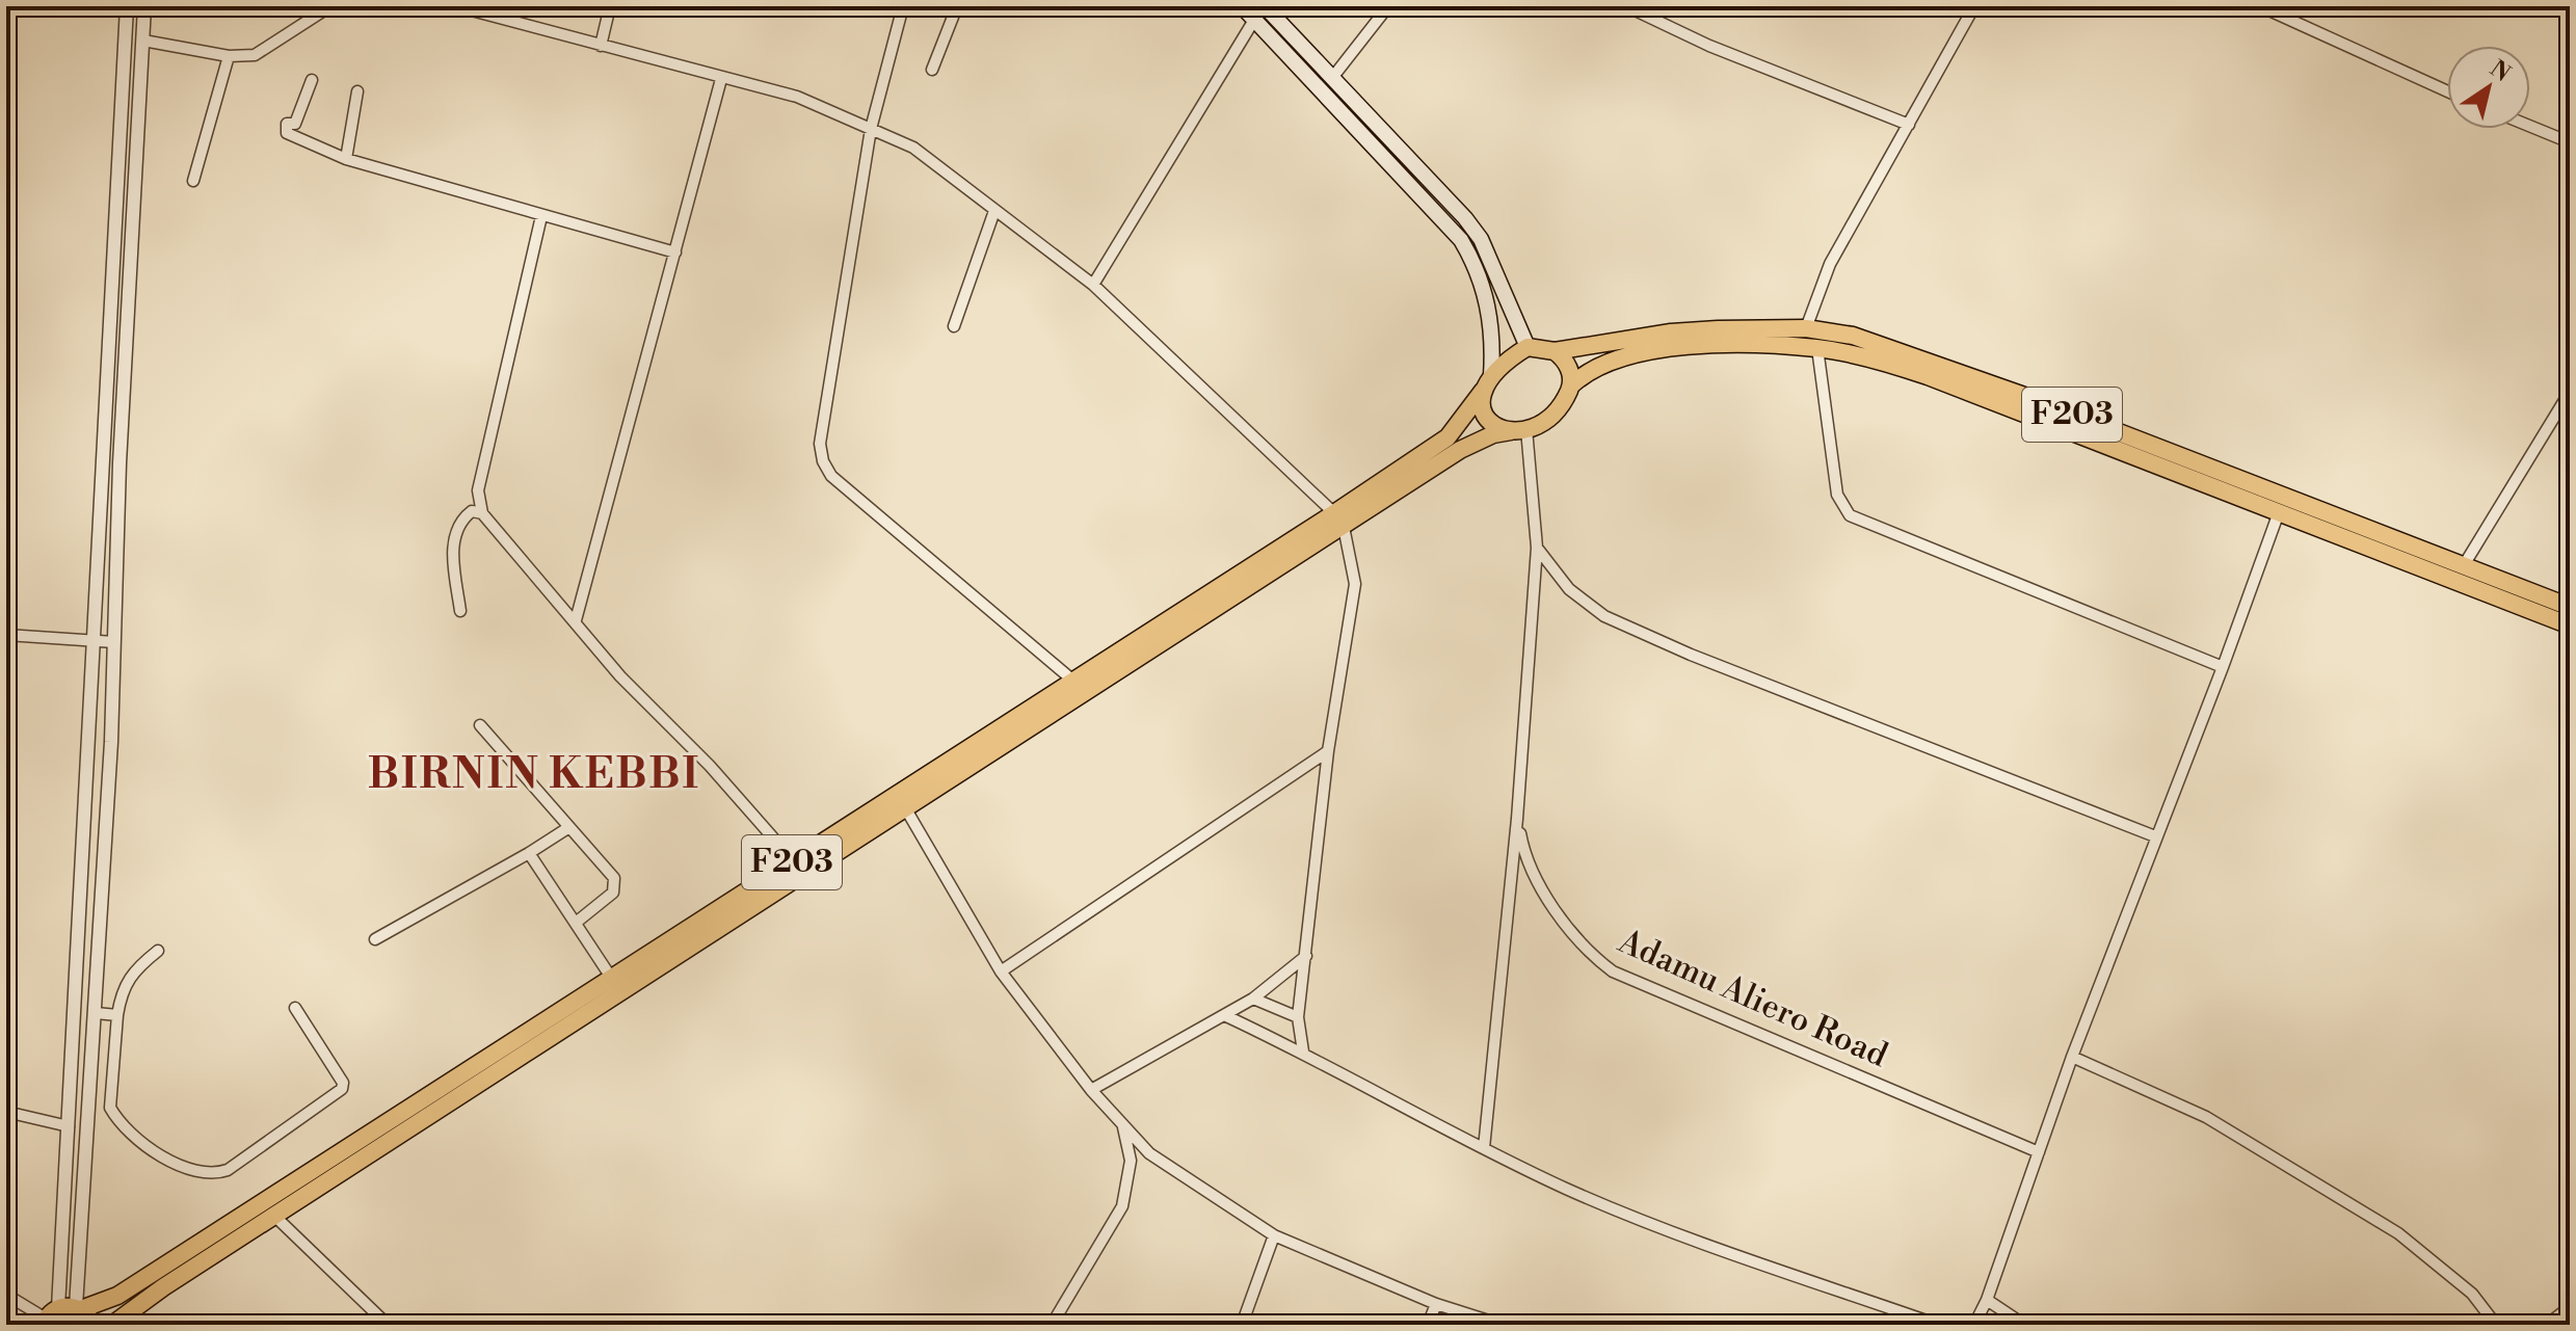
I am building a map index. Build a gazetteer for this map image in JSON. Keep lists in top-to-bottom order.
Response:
{
  "streets": {
    "main road": ["F203"],
    "street": ["Adamu Aliero Road"]
  },
  "districts": ["BIRNIN KEBBI"],
  "north": "top right"
}
